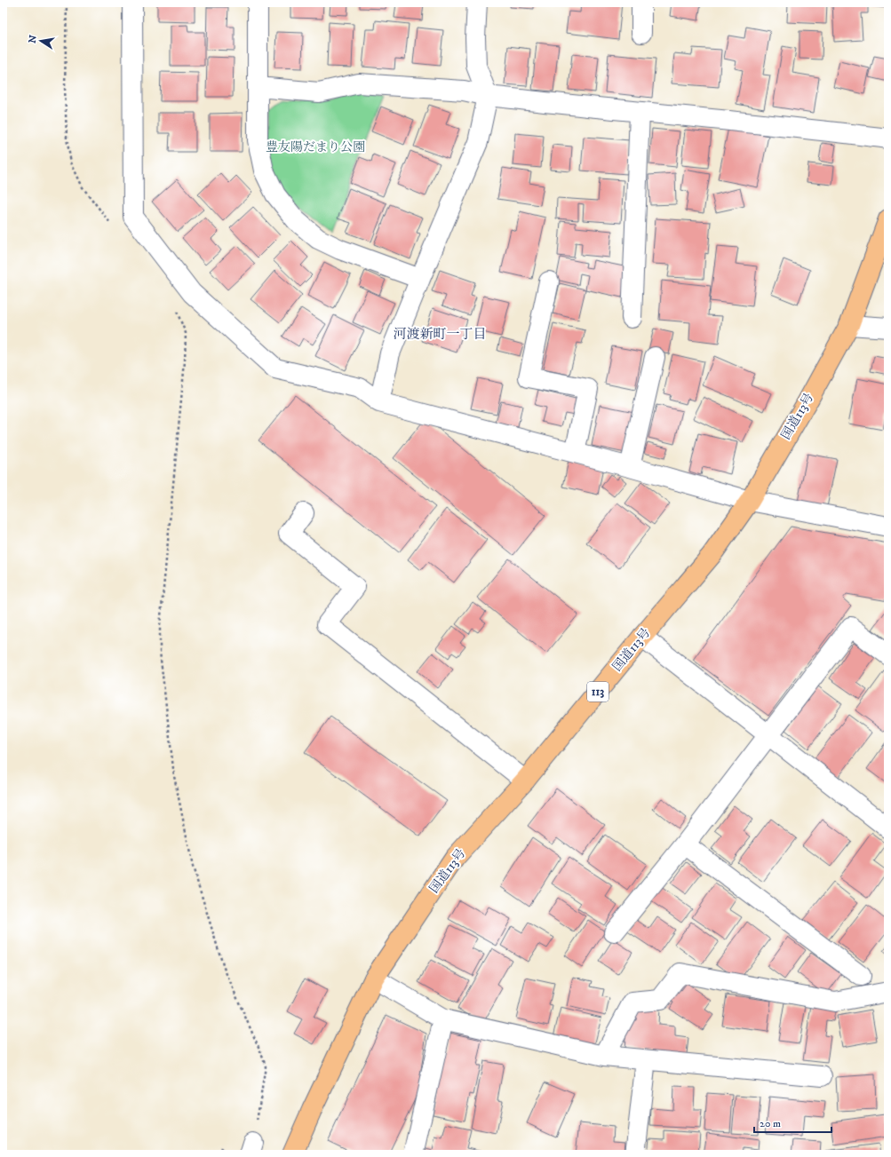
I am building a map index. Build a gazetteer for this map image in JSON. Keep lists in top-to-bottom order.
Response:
{
  "streets": {
    "highway": ["国道113号", "113"]
  },
  "districts": ["河渡新町一丁目"],
  "parks": ["豊友陽だまり公園"],
  "scale_bar": "20 m",
  "north": "left"
}
